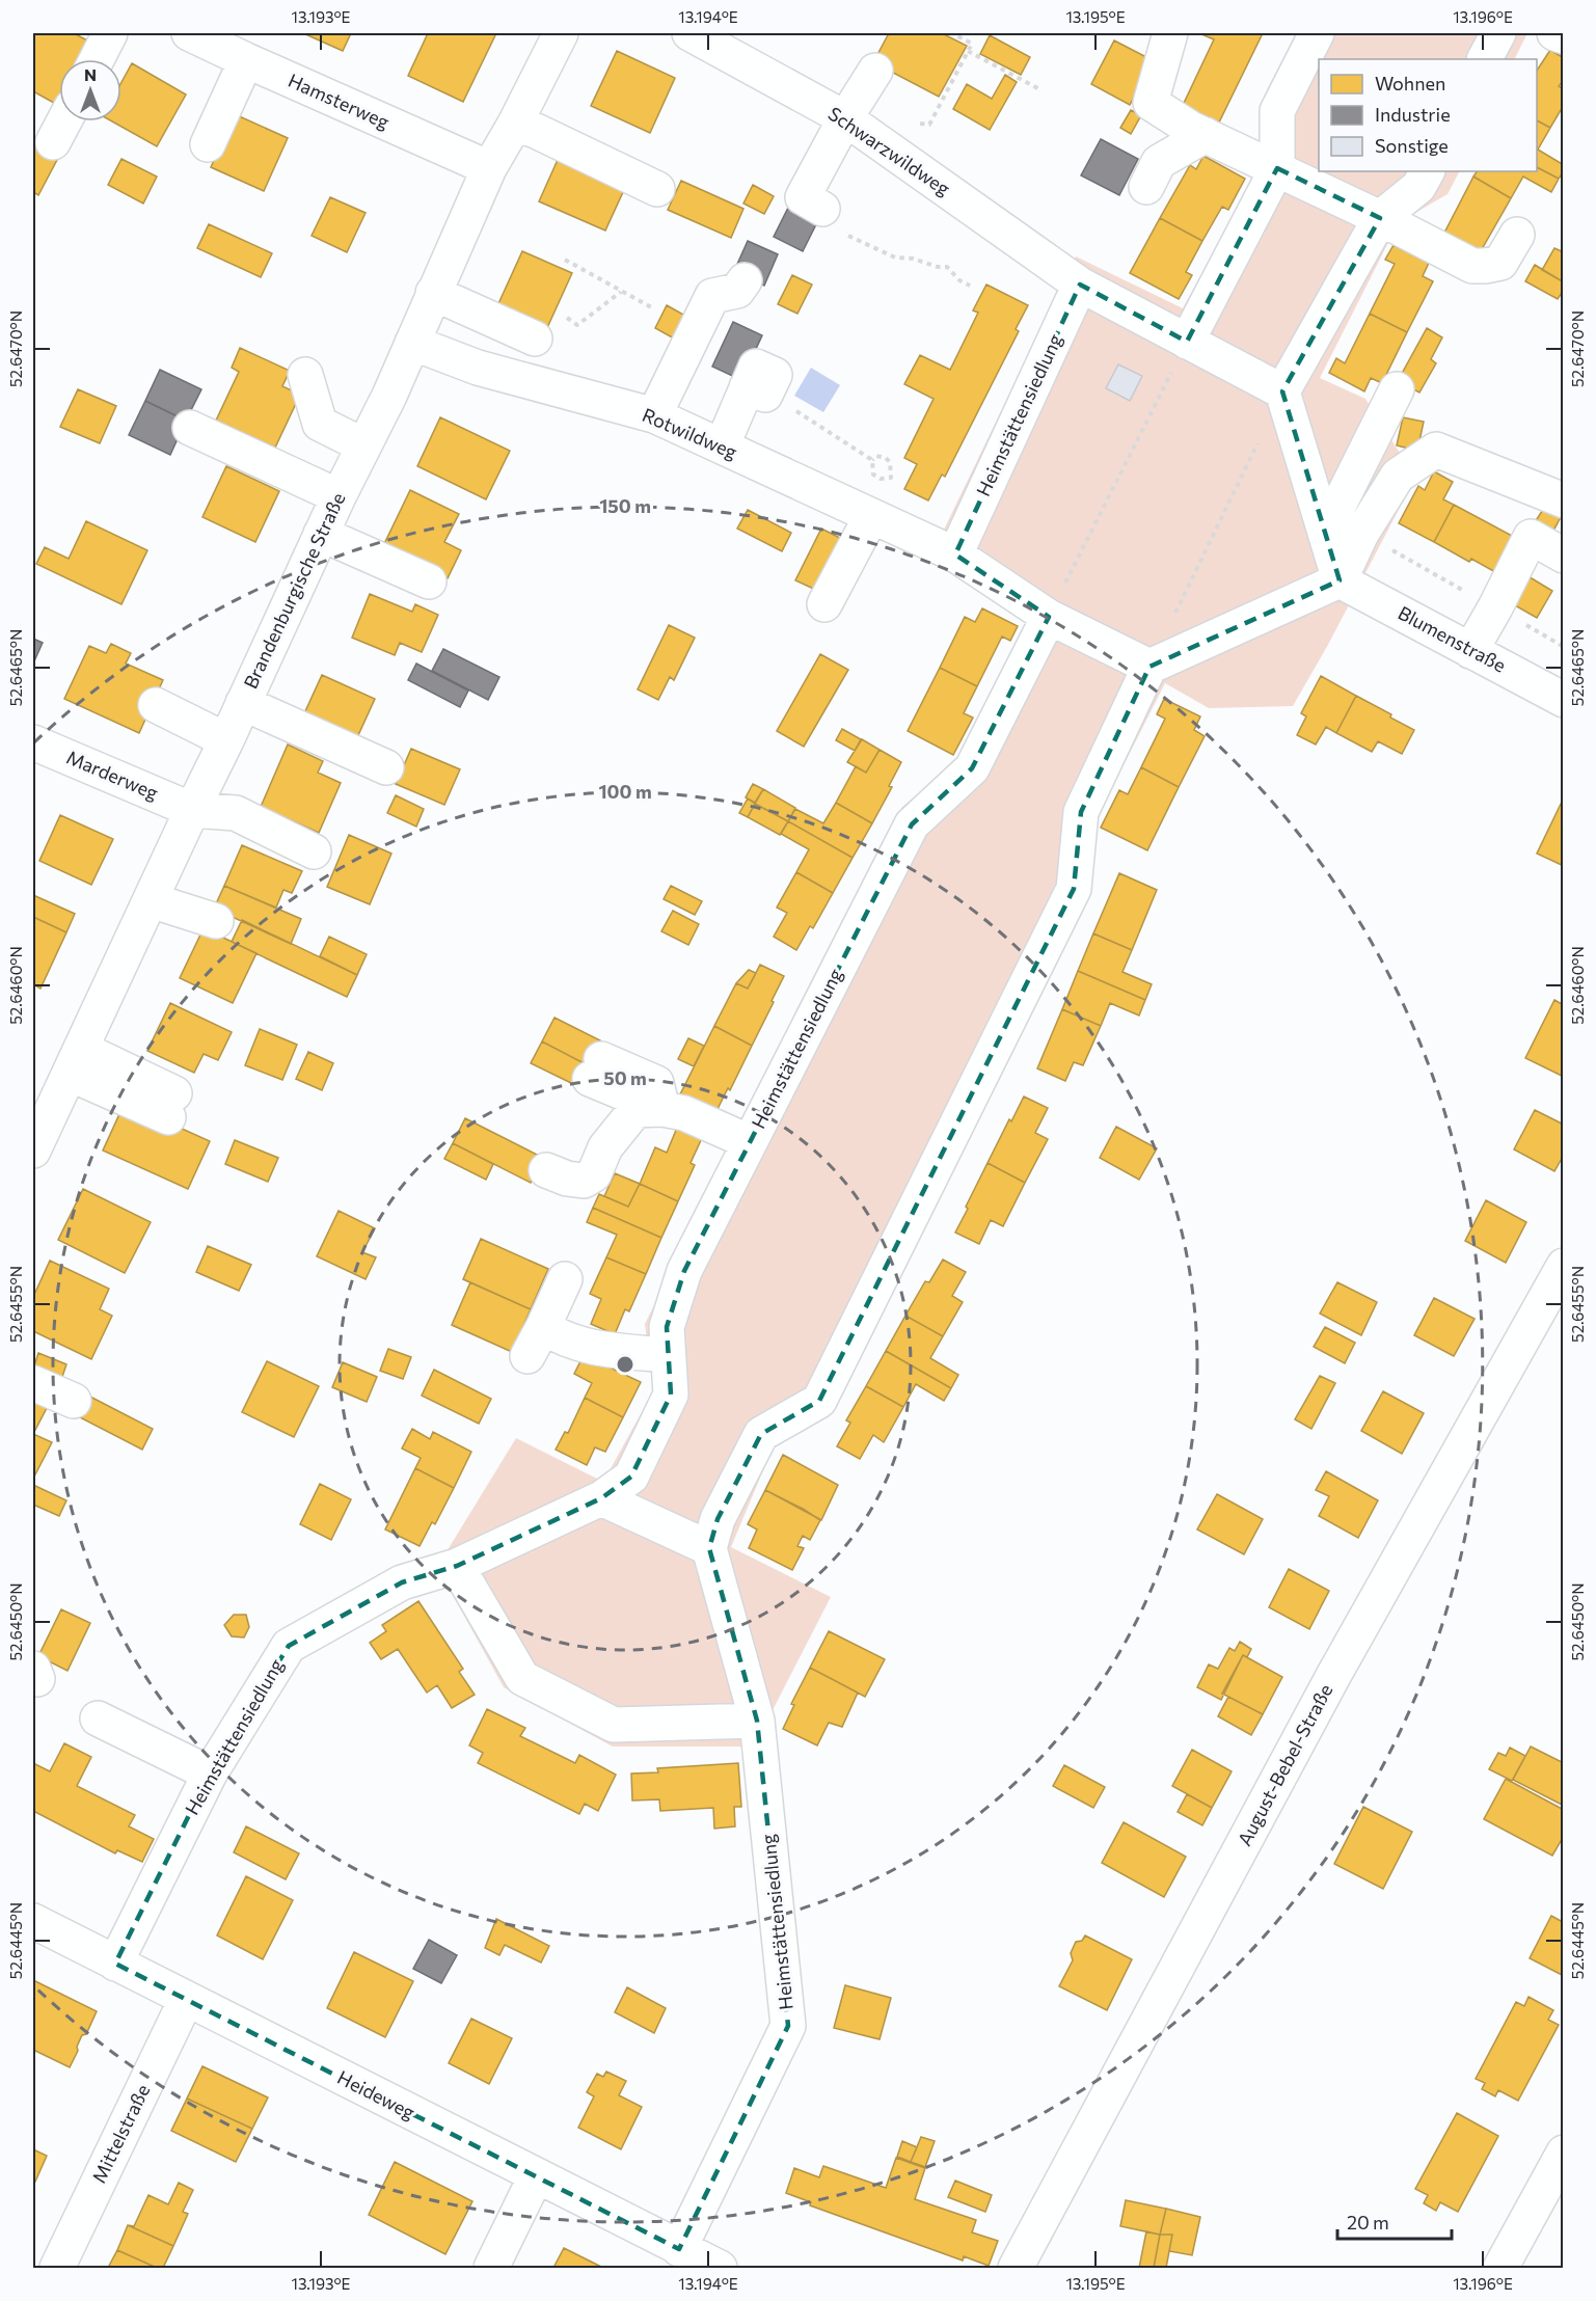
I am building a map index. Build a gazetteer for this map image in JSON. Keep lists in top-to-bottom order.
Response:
{
  "streets": {
    "street": [
      "Hamsterweg",
      "Schwarzwildweg",
      "Heimstättensiedlung",
      "Rotwildweg",
      "Brandenburgische Straße",
      "Blumenstraße",
      "Marderweg",
      "August-Bebel-Straße",
      "Heideweg",
      "Mittelstraße"
    ]
  },
  "crossings": [
    ["Hamsterweg", "Brandenburgische Straße"],
    ["Schwarzwildweg", "Heimstättensiedlung"],
    ["Heimstättensiedlung", "Rotwildweg"],
    ["Heimstättensiedlung", "Heideweg"],
    ["Rotwildweg", "Brandenburgische Straße"],
    ["Brandenburgische Straße", "Marderweg"],
    ["Heideweg", "Mittelstraße"]
  ],
  "legend": ["Wohnen", "Industrie", "Sonstige"],
  "scale_bar": "20 m",
  "north": "top",
  "coordinates": [
    "13.193°E",
    "13.194°E",
    "13.195°E",
    "13.196°E",
    "52.6470°N",
    "52.6465°N",
    "52.6460°N",
    "52.6455°N",
    "52.6450°N",
    "52.6445°N"
  ],
  "rings": ["150 m", "100 m", "50 m"]
}
